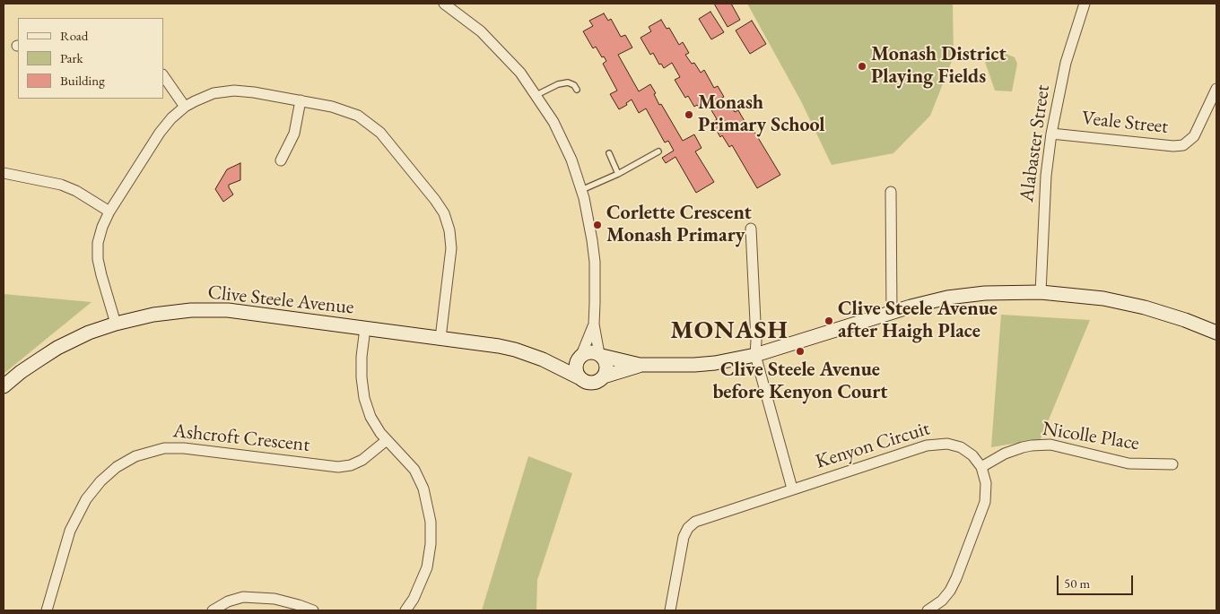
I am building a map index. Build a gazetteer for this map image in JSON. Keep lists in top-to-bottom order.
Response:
{
  "streets": {
    "street": [
      "Veale Street",
      "Alabaster Street",
      "Clive Steele Avenue",
      "Nicolle Place",
      "Ashcroft Crescent",
      "Kenyon Circuit"
    ]
  },
  "crossings": [
    ["Veale Street", "Alabaster Street"],
    ["Nicolle Place", "Kenyon Circuit"]
  ],
  "districts": ["MONASH"],
  "places": [
    "Monash District Playing Fields",
    "Monash Primary School",
    "Corlette Crescent Monash Primary",
    "Clive Steele Avenue after Haigh Place",
    "Clive Steele Avenue before Kenyon Court"
  ],
  "legend": ["Road", "Park", "Building"],
  "scale_bar": "50 m"
}
